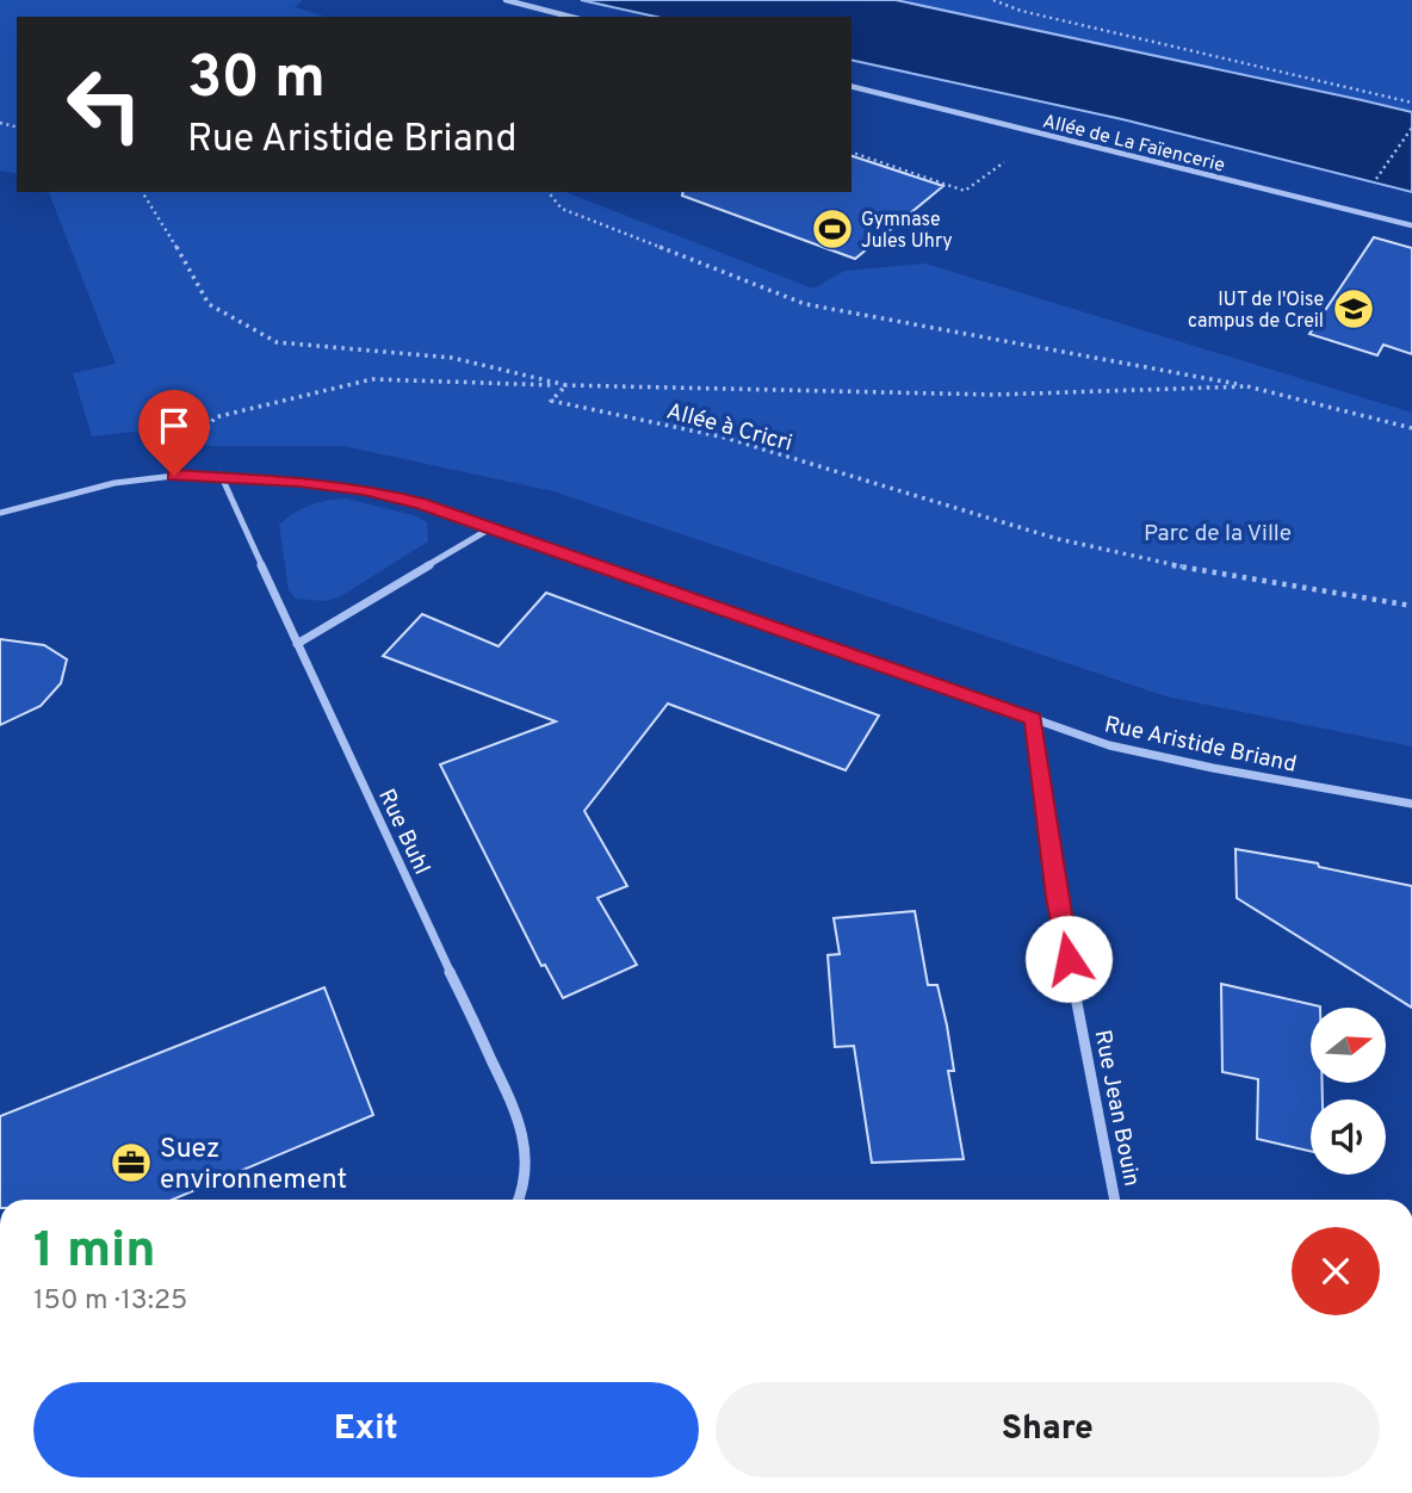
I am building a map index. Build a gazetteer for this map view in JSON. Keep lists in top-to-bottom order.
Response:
{
  "streets": {
    "street": [
      "Allée de La Faïencerie",
      "Rue Aristide Briand",
      "Rue Buhl",
      "Rue Jean Bouin"
    ],
    "path": ["Allée à Cricri"]
  },
  "crossings": [
    ["Rue Aristide Briand", "Rue Buhl"],
    ["Rue Aristide Briand", "Rue Jean Bouin"]
  ],
  "parks": ["Parc de la Ville"],
  "places": {
    "sports": ["Gymnase Jules Uhry"],
    "school or university": ["IUT de l'Oise campus de Creil"],
    "office": ["Suez environnement"]
  },
  "north": "right",
  "page": {
    "turn": ["30 m", "Rue Aristide Briand"],
    "heading": ["1 min", "150 m · 13:25"],
    "buttons": ["Exit", "Share"]
  }
}
